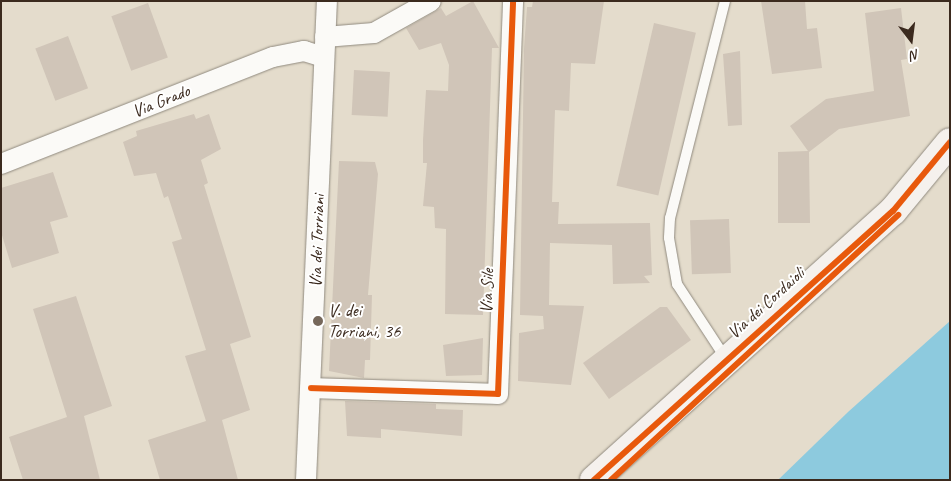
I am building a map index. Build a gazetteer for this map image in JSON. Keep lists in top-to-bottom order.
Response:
{
  "streets": {
    "street": [
      "Via Grado",
      "Via dei Torriani",
      "Via Sile",
      "Via dei Cordaioli"
    ]
  },
  "crossings": [
    ["Via Grado", "Via dei Torriani"],
    ["Via dei Torriani", "Via Sile"]
  ],
  "places": ["V. dei Torriani, 36"],
  "north": "bottom"
}
